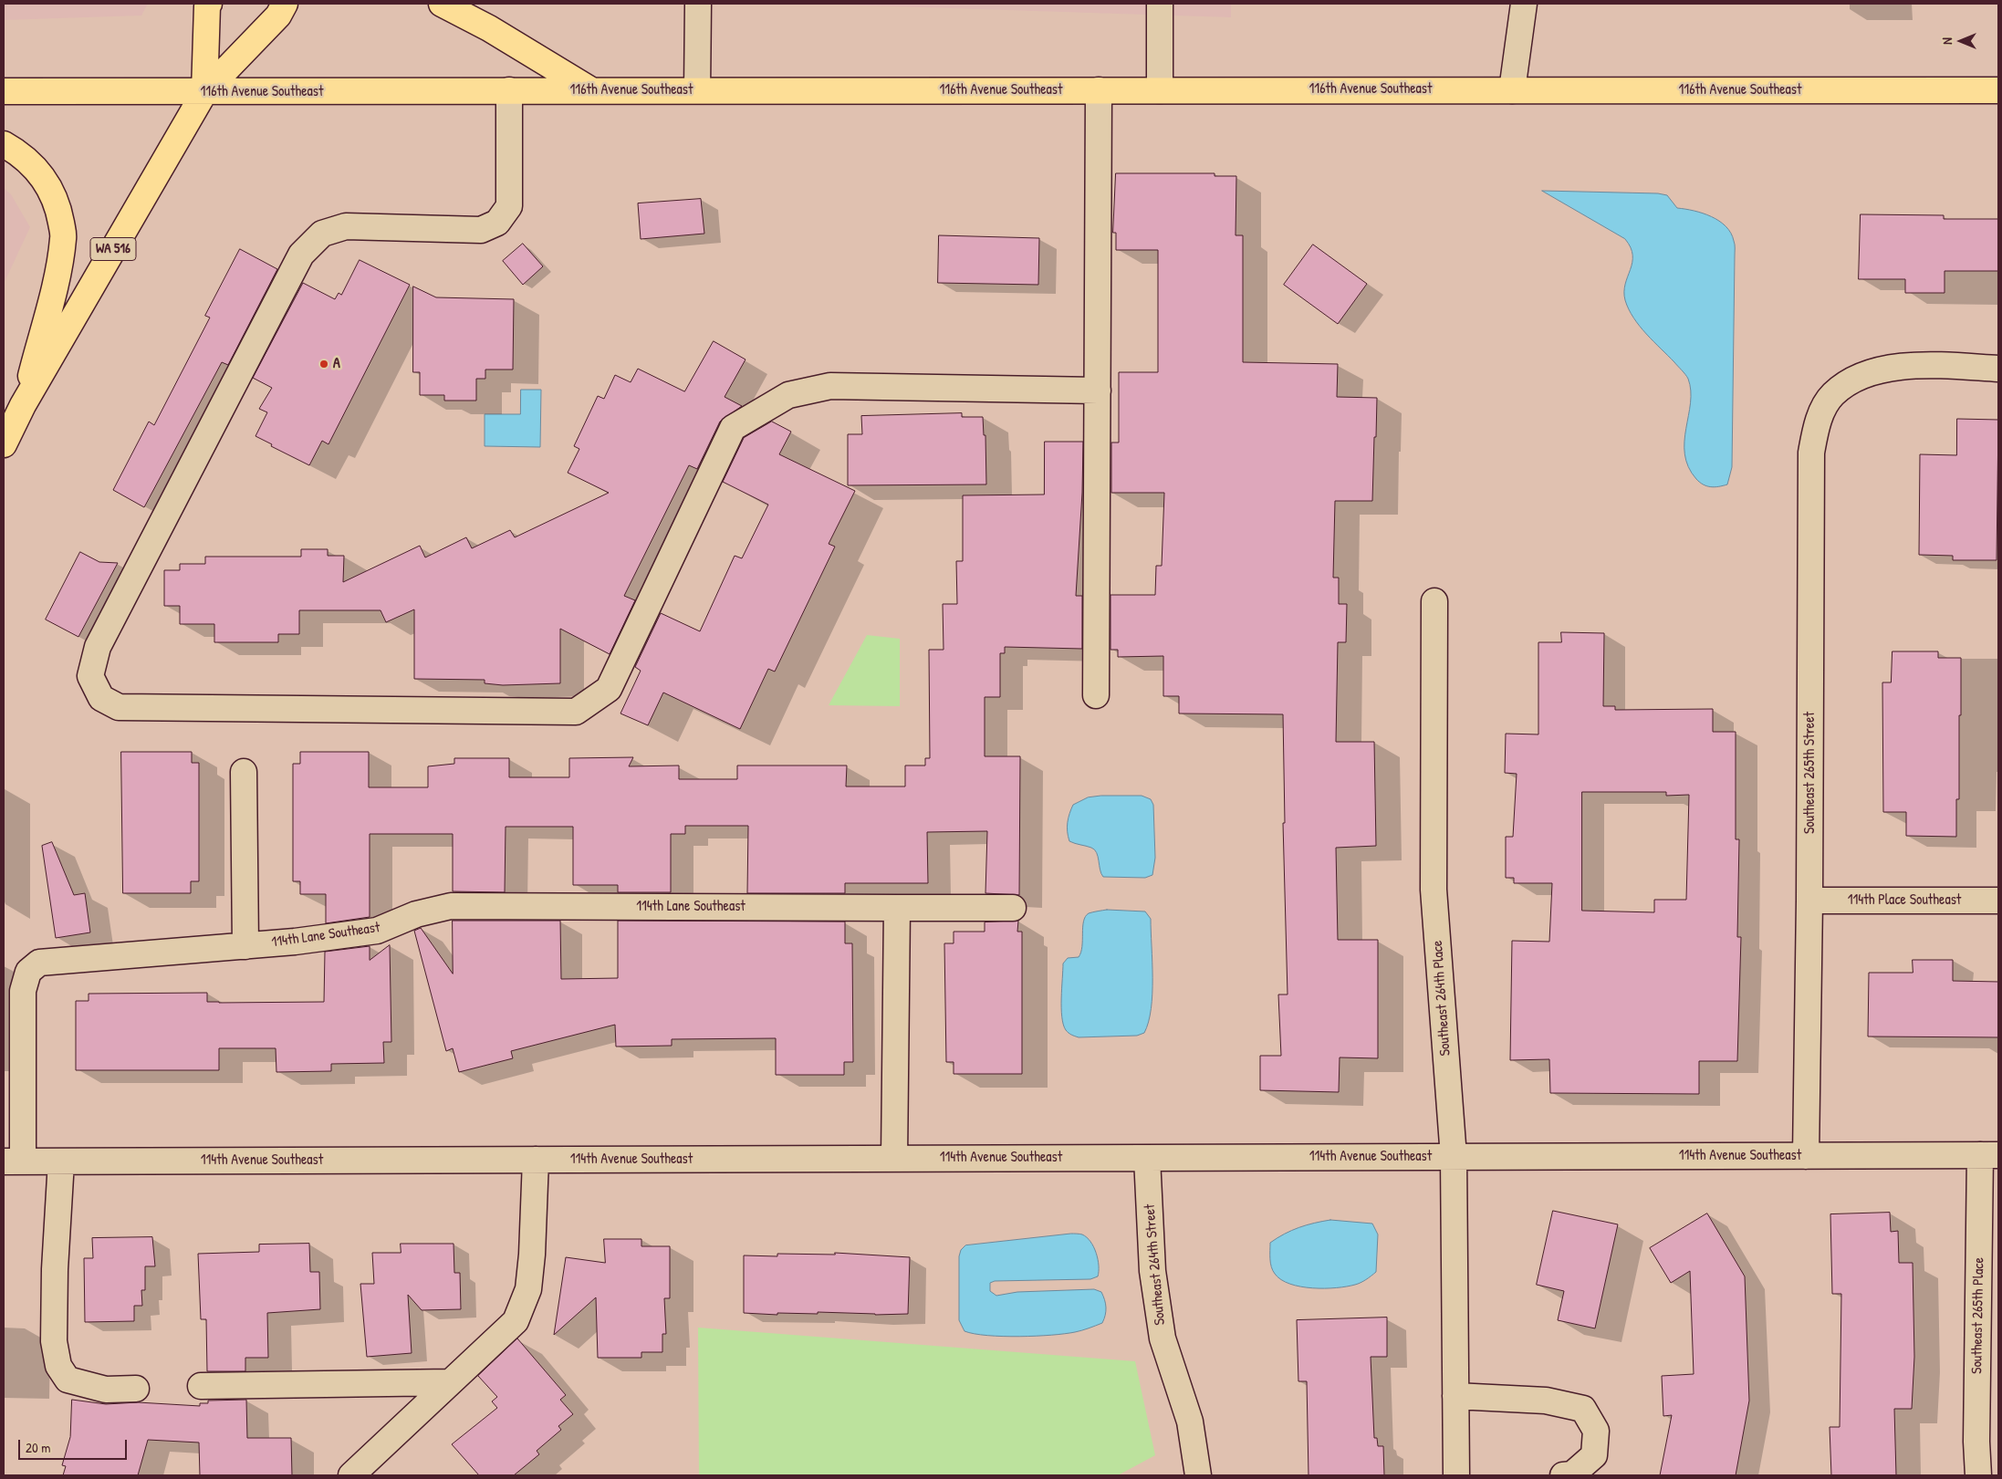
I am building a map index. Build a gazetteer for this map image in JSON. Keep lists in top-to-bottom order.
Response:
{
  "streets": {
    "main road": ["116th Avenue Southeast", "WA 516"],
    "street": [
      "Southeast 265th Street",
      "114th Place Southeast",
      "114th Lane Southeast",
      "Southeast 264th Place",
      "114th Avenue Southeast",
      "Southeast 264th Street",
      "Southeast 265th Place"
    ]
  },
  "crossings": [
    ["116th Avenue Southeast", "WA 516"],
    ["Southeast 265th Street", "114th Place Southeast"],
    ["Southeast 265th Street", "114th Avenue Southeast"],
    ["114th Lane Southeast", "114th Avenue Southeast"],
    ["Southeast 264th Place", "114th Avenue Southeast"],
    ["114th Avenue Southeast", "Southeast 264th Street"],
    ["114th Avenue Southeast", "Southeast 265th Place"]
  ],
  "places": ["A"],
  "scale_bar": "20 m",
  "north": "left"
}
